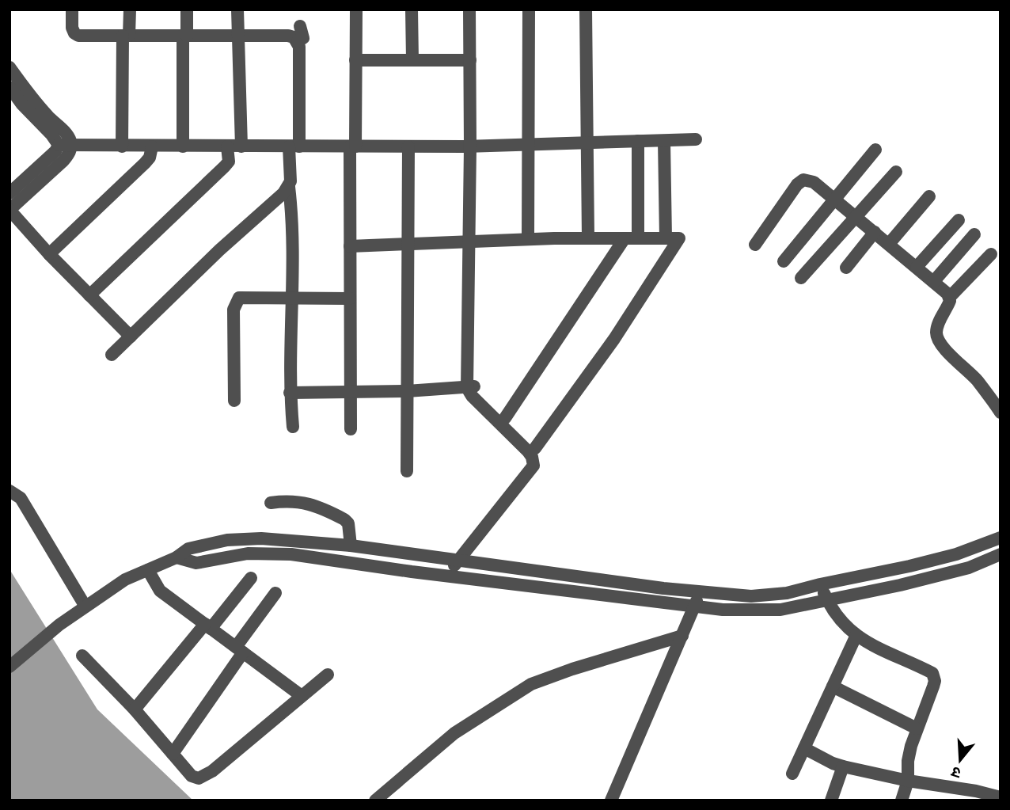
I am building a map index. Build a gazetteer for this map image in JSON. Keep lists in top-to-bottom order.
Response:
{
  "north": "bottom"
}
